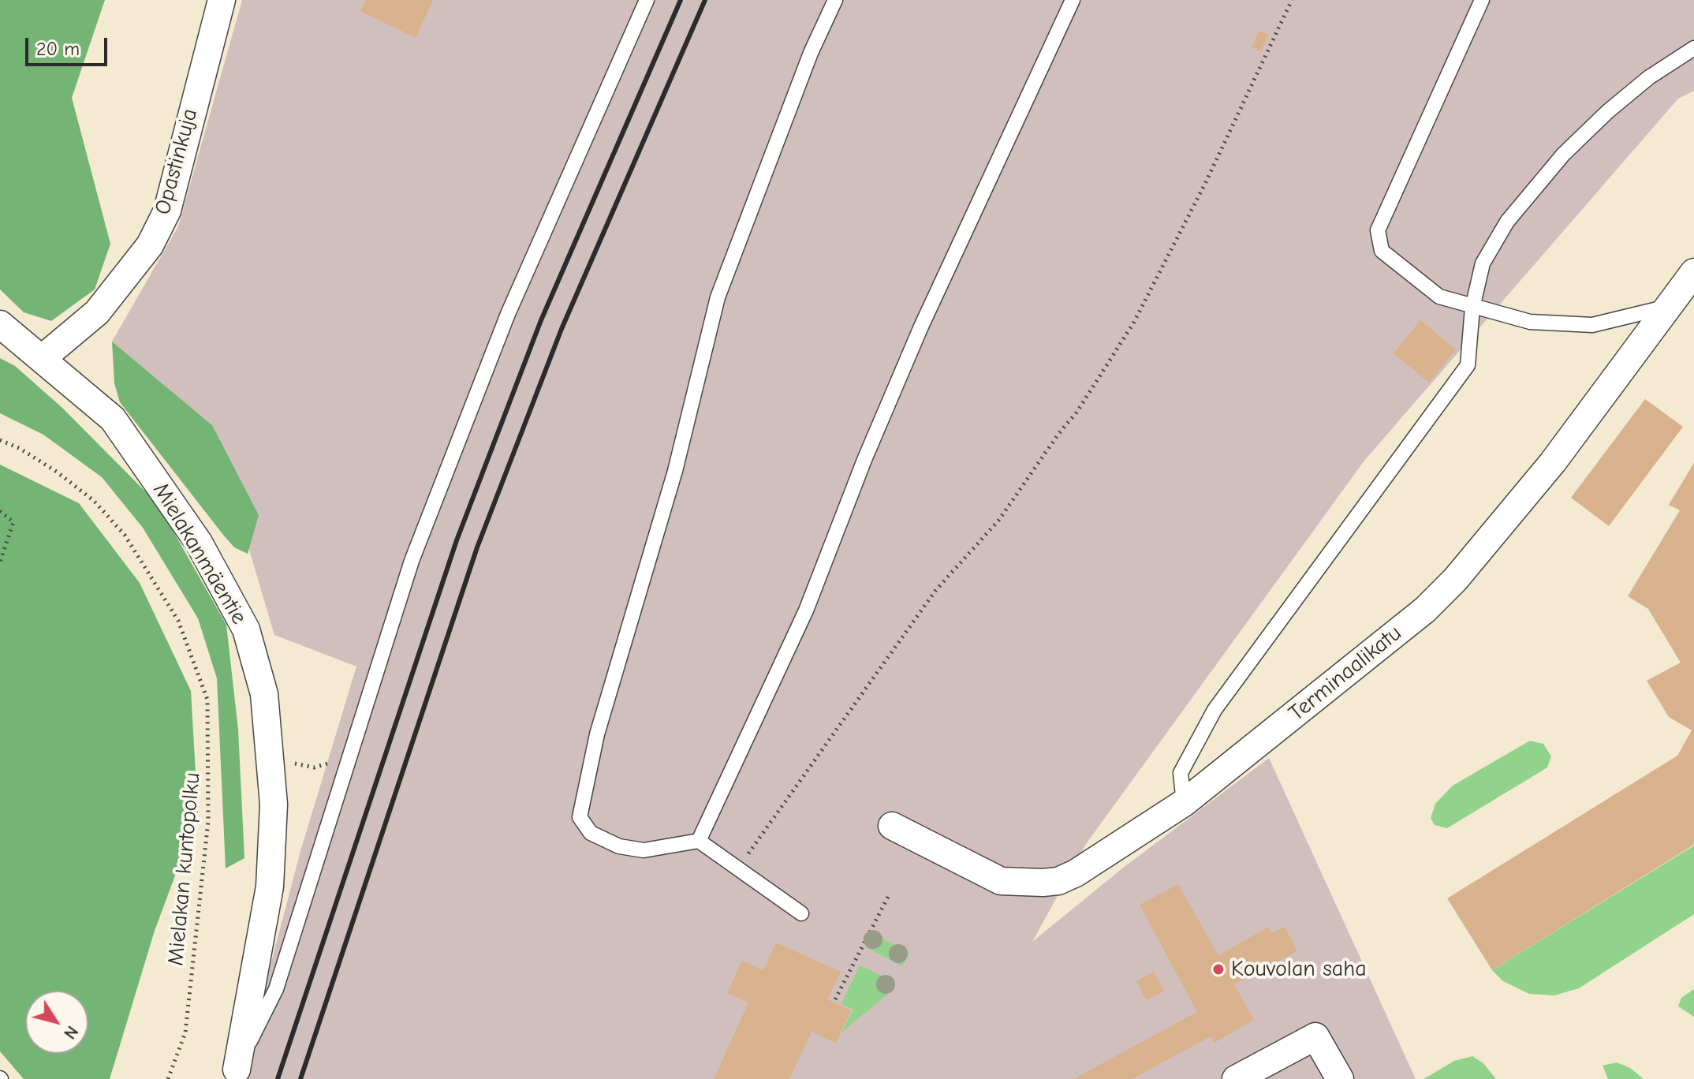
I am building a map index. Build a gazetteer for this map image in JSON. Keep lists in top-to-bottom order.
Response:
{
  "streets": {
    "street": ["Opastinkuja", "Mielakanmäentie", "Terminaalikatu"],
    "path": ["Mielakan kuntopolku"]
  },
  "crossings": [
    ["Opastinkuja", "Mielakanmäentie"]
  ],
  "places": ["Kouvolan saha"],
  "scale_bar": "20 m",
  "north": "bottom right"
}
